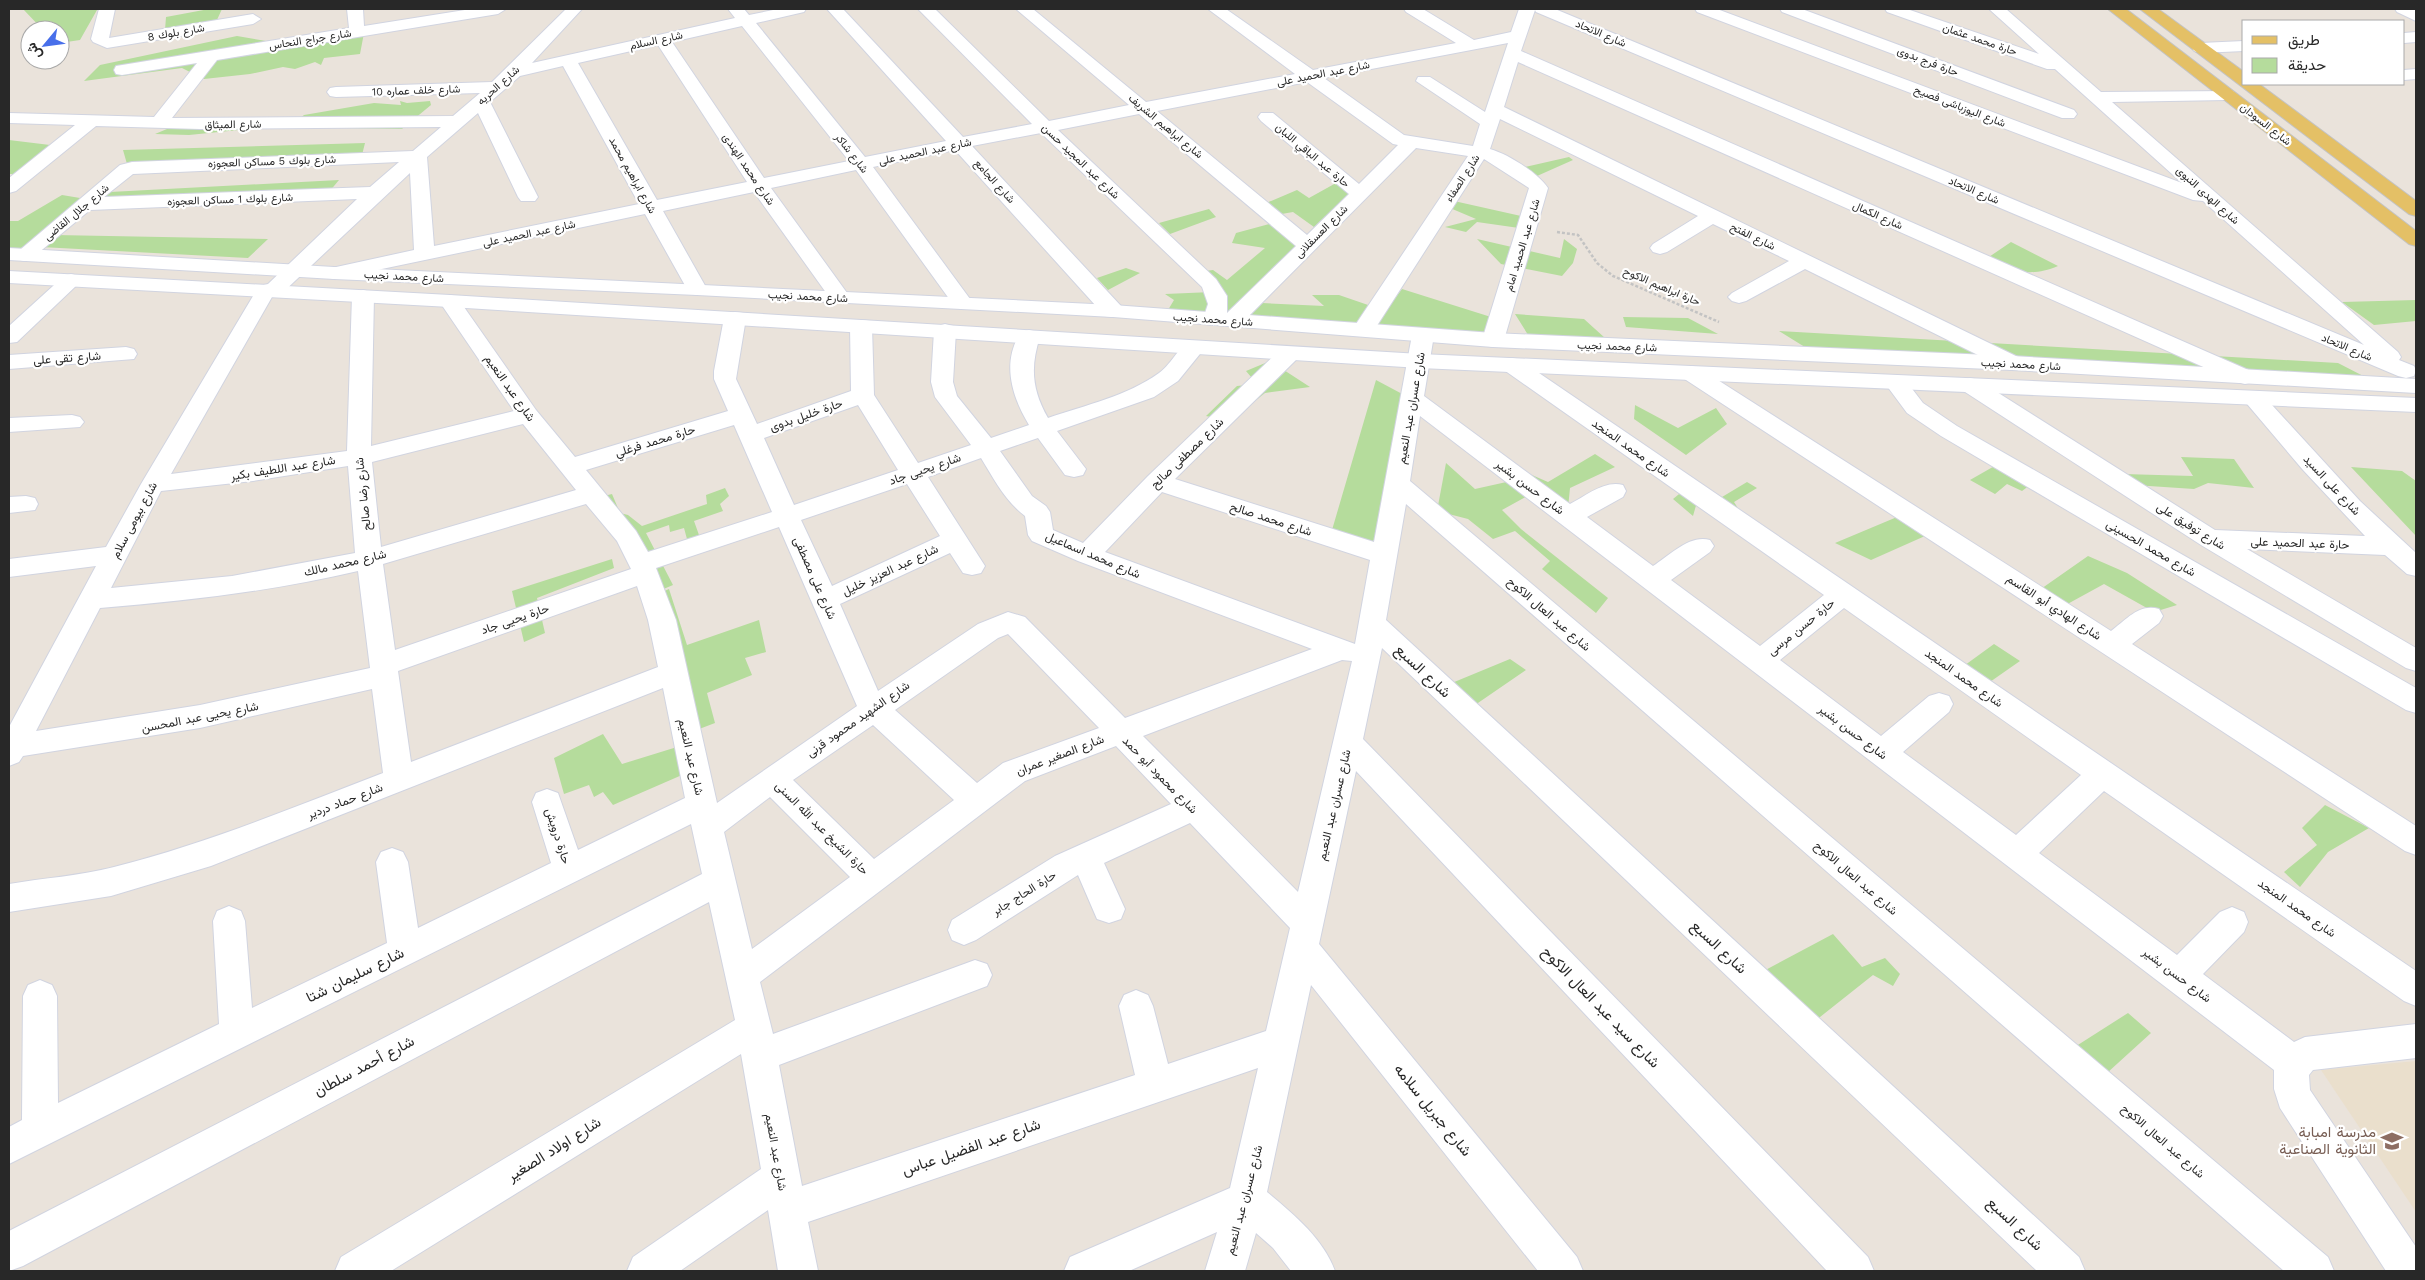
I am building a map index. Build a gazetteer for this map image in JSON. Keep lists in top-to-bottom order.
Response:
{
  "streets": {
    "main road": ["شارع السودان"],
    "street": [
      "شارع بلوك 8",
      "شارع الاتحاد",
      "شارع جراج النحاس",
      "حارة محمد عثمان",
      "شارع السلام",
      "حارة فرج بدوى",
      "شارع عبد الحميد على",
      "شارع الحريه",
      "شارع خلف عماره 10",
      "شارع اليوزباشى فصيح",
      "شارع الميثاق",
      "شارع ابراهيم الشريف",
      "شارع شاكر",
      "حارة عبد الباقي اللبان",
      "شارع بلوك 5 مساكن العجوزه",
      "شارع عبد المجيد حسن",
      "شارع محمد الهندى",
      "شارع ابراهيم محمد",
      "شارع الصفاء",
      "شارع الجامع",
      "شارع الهدى النبوى",
      "شارع بلوك 1 مساكن العجوزه",
      "شارع جلال القاضى",
      "شارع الكمال",
      "شارع العسقلانى",
      "شارع الفتح",
      "شارع عبد الحميد امام",
      "شارع محمد نجيب",
      "شارع تقى على",
      "شارع عبد النعيم",
      "شارع عسران عبد النعيم",
      "حارة خليل بدوى",
      "حارة محمد فرغلي",
      "شارع محمد المنجد",
      "شارع مصطفى صالح",
      "شارع عبد اللطيف بكير",
      "شارع يحيى جاد",
      "شارع على السيد",
      "شارع حسن بشير",
      "شارع رضا صالح",
      "شارع محمد صالح",
      "شارع بيومى سلام",
      "شارع توفيق على",
      "حارة عبد الحميد على",
      "شارع محمد الحسينى",
      "شارع محمد اسماعيل",
      "شارع محمد مالك",
      "شارع عبد العزيز خليل",
      "شارع على مصطفى",
      "شارع الهادي أبو القاسم",
      "شارع عبد العال الاكوح",
      "حارة يحيى جاد",
      "حارة حسن مرسى",
      "شارع السبع",
      "شارع يحيى عبد المحسن",
      "شارع الشهيد محمود قرنى",
      "شارع الصغير عمران",
      "شارع محمود أبو حمد",
      "شارع حماد دردير",
      "حارة الشيخ عبد الله السنى",
      "حارة درويش",
      "حارة الحاج جابر",
      "شارع سليمان شتا",
      "شارع سيد عبد العال الاكوح",
      "شارع أحمد سلطان",
      "شارع جبريل سلامه",
      "شارع عبد الفضيل عباس",
      "شارع اولاد الصغير"
    ],
    "path": ["حارة ابراهيم الاكوح"]
  },
  "crossings": [
    ["شارع الاتحاد", "شارع الهدى النبوى"],
    ["شارع الاتحاد", "شارع محمد نجيب"],
    ["حارة محمد عثمان", "شارع الهدى النبوى"],
    ["شارع السلام", "شارع الحريه"],
    ["شارع السلام", "شارع شاكر"],
    ["شارع السلام", "شارع محمد الهندى"],
    ["شارع السلام", "شارع ابراهيم محمد"],
    ["شارع عبد الحميد على", "شارع ابراهيم الشريف"],
    ["شارع عبد الحميد على", "شارع شاكر"],
    ["شارع عبد الحميد على", "شارع عبد المجيد حسن"],
    ["شارع عبد الحميد على", "شارع محمد الهندى"],
    ["شارع عبد الحميد على", "شارع ابراهيم محمد"],
    ["شارع عبد الحميد على", "شارع الصفاء"],
    ["شارع عبد الحميد على", "شارع الجامع"],
    ["شارع عبد الحميد على", "شارع الكمال"],
    ["شارع عبد الحميد على", "شارع محمد نجيب"],
    ["شارع الحريه", "شارع خلف عماره 10"],
    ["شارع الحريه", "شارع الميثاق"],
    ["شارع الحريه", "شارع بلوك 5 مساكن العجوزه"],
    ["شارع الحريه", "شارع بلوك 1 مساكن العجوزه"],
    ["شارع الحريه", "شارع محمد نجيب"],
    ["شارع الحريه", "شارع بيومى سلام"],
    ["شارع اليوزباشى فصيح", "شارع الهدى النبوى"],
    ["شارع ابراهيم الشريف", "شارع العسقلانى"],
    ["شارع شاكر", "شارع محمد نجيب"],
    ["حارة عبد الباقي اللبان", "شارع العسقلانى"],
    ["شارع بلوك 5 مساكن العجوزه", "شارع جلال القاضى"],
    ["شارع عبد المجيد حسن", "شارع العسقلانى"],
    ["شارع عبد المجيد حسن", "شارع محمد نجيب"],
    ["شارع محمد الهندى", "شارع محمد نجيب"],
    ["شارع ابراهيم محمد", "شارع محمد نجيب"],
    ["شارع الصفاء", "شارع الكمال"],
    ["شارع الصفاء", "شارع الفتح"],
    ["شارع الصفاء", "شارع عبد الحميد امام"],
    ["شارع الصفاء", "شارع محمد نجيب"],
    ["شارع الجامع", "شارع محمد نجيب"],
    ["شارع الهدى النبوى", "شارع محمد نجيب"],
    ["شارع بلوك 1 مساكن العجوزه", "شارع جلال القاضى"],
    ["شارع جلال القاضى", "شارع محمد نجيب"],
    ["شارع الكمال", "شارع محمد نجيب"],
    ["شارع الكمال", "شارع على السيد"],
    ["شارع العسقلانى", "شارع محمد نجيب"],
    ["شارع الفتح", "شارع محمد نجيب"],
    ["شارع عبد الحميد امام", "شارع محمد نجيب"],
    ["شارع عبد الحميد امام", "حارة ابراهيم الاكوح"],
    ["شارع محمد نجيب", "حارة ابراهيم الاكوح"],
    ["شارع محمد نجيب", "شارع عبد النعيم"],
    ["شارع محمد نجيب", "شارع عسران عبد النعيم"],
    ["شارع محمد نجيب", "شارع محمد المنجد"],
    ["شارع محمد نجيب", "شارع مصطفى صالح"],
    ["شارع محمد نجيب", "شارع يحيى جاد"],
    ["شارع محمد نجيب", "شارع على السيد"],
    ["شارع محمد نجيب", "شارع رضا صالح"],
    ["شارع محمد نجيب", "شارع بيومى سلام"],
    ["شارع محمد نجيب", "شارع توفيق على"],
    ["شارع محمد نجيب", "شارع محمد الحسينى"],
    ["شارع محمد نجيب", "شارع محمد اسماعيل"],
    ["شارع محمد نجيب", "شارع على مصطفى"],
    ["شارع محمد نجيب", "شارع الهادي أبو القاسم"],
    ["شارع عبد النعيم", "حارة محمد فرغلي"],
    ["شارع عبد النعيم", "شارع عبد اللطيف بكير"],
    ["شارع عبد النعيم", "شارع يحيى جاد"],
    ["شارع عبد النعيم", "شارع محمد مالك"],
    ["شارع عبد النعيم", "حارة يحيى جاد"],
    ["شارع عبد النعيم", "شارع الشهيد محمود قرنى"],
    ["شارع عبد النعيم", "شارع الصغير عمران"],
    ["شارع عبد النعيم", "شارع حماد دردير"],
    ["شارع عبد النعيم", "شارع سليمان شتا"],
    ["شارع عبد النعيم", "شارع أحمد سلطان"],
    ["شارع عبد النعيم", "شارع عبد الفضيل عباس"],
    ["شارع عبد النعيم", "شارع اولاد الصغير"],
    ["شارع عسران عبد النعيم", "شارع حسن بشير"],
    ["شارع عسران عبد النعيم", "شارع محمد صالح"],
    ["شارع عسران عبد النعيم", "شارع محمد اسماعيل"],
    ["شارع عسران عبد النعيم", "شارع عبد العال الاكوح"],
    ["شارع عسران عبد النعيم", "شارع السبع"],
    ["شارع عسران عبد النعيم", "شارع الصغير عمران"],
    ["شارع عسران عبد النعيم", "شارع محمود أبو حمد"],
    ["شارع عسران عبد النعيم", "شارع سيد عبد العال الاكوح"],
    ["شارع عسران عبد النعيم", "شارع جبريل سلامه"],
    ["شارع عسران عبد النعيم", "شارع عبد الفضيل عباس"],
    ["حارة خليل بدوى", "حارة محمد فرغلي"],
    ["حارة خليل بدوى", "شارع على مصطفى"],
    ["حارة محمد فرغلي", "شارع على مصطفى"],
    ["شارع محمد المنجد", "حارة حسن مرسى"],
    ["شارع مصطفى صالح", "شارع محمد صالح"],
    ["شارع مصطفى صالح", "شارع محمد اسماعيل"],
    ["شارع عبد اللطيف بكير", "شارع رضا صالح"],
    ["شارع عبد اللطيف بكير", "شارع بيومى سلام"],
    ["شارع يحيى جاد", "شارع محمد اسماعيل"],
    ["شارع يحيى جاد", "شارع على مصطفى"],
    ["شارع يحيى جاد", "حارة يحيى جاد"],
    ["شارع على السيد", "حارة عبد الحميد على"],
    ["شارع حسن بشير", "حارة حسن مرسى"],
    ["شارع رضا صالح", "شارع محمد مالك"],
    ["شارع رضا صالح", "حارة يحيى جاد"],
    ["شارع رضا صالح", "شارع يحيى عبد المحسن"],
    ["شارع رضا صالح", "شارع حماد دردير"],
    ["شارع بيومى سلام", "شارع محمد مالك"],
    ["شارع بيومى سلام", "شارع يحيى عبد المحسن"],
    ["شارع توفيق على", "حارة عبد الحميد على"],
    ["شارع محمد اسماعيل", "شارع الصغير عمران"],
    ["شارع عبد العزيز خليل", "شارع على مصطفى"],
    ["شارع على مصطفى", "شارع الشهيد محمود قرنى"],
    ["شارع على مصطفى", "شارع الصغير عمران"],
    ["حارة يحيى جاد", "شارع يحيى عبد المحسن"],
    ["شارع الشهيد محمود قرنى", "شارع محمود أبو حمد"],
    ["شارع الشهيد محمود قرنى", "حارة الشيخ عبد الله السنى"],
    ["شارع الشهيد محمود قرنى", "شارع سليمان شتا"],
    ["شارع الصغير عمران", "شارع محمود أبو حمد"],
    ["شارع الصغير عمران", "حارة الشيخ عبد الله السنى"],
    ["شارع محمود أبو حمد", "حارة الحاج جابر"],
    ["شارع محمود أبو حمد", "شارع جبريل سلامه"],
    ["حارة درويش", "شارع سليمان شتا"]
  ],
  "places": {
    "school or university": ["مدرسة امبابة الثانوية الصناعية"]
  },
  "legend": ["طريق", "حديقة"],
  "north": "bottom left"
}
